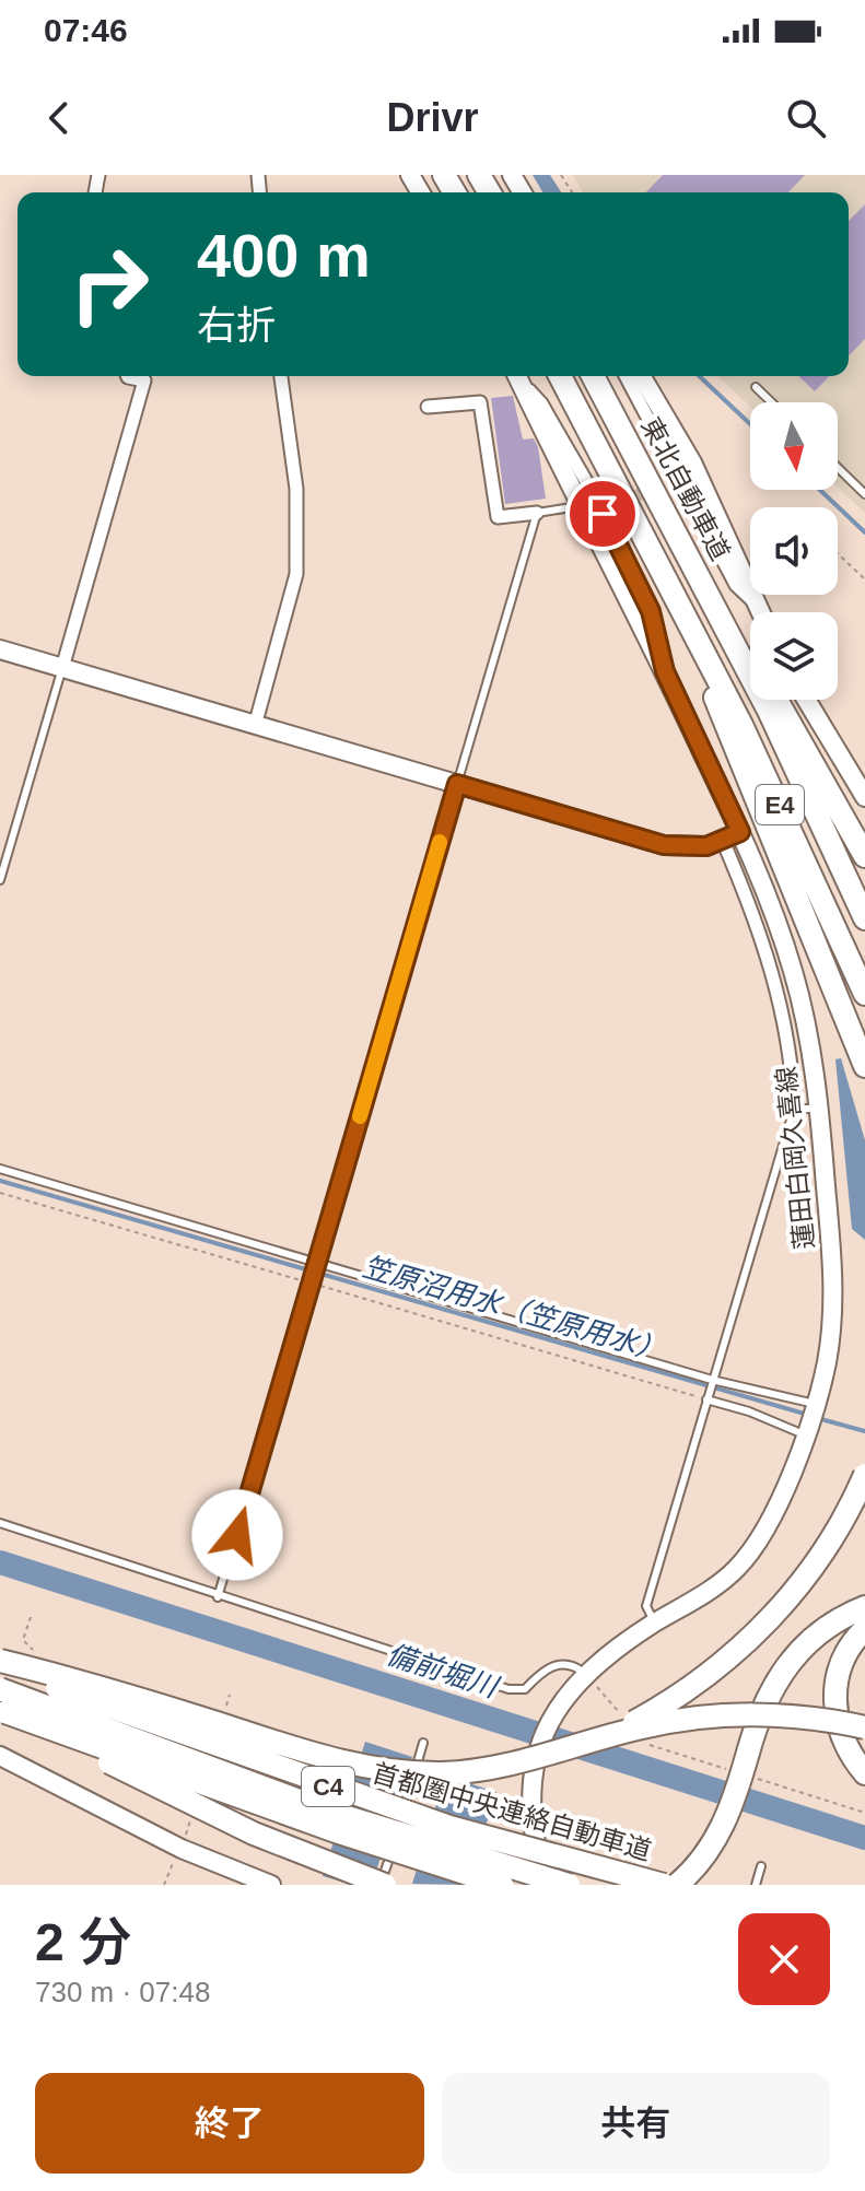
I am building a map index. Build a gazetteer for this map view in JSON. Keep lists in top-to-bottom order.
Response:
{
  "streets": {
    "highway": [
      "東北自動車道",
      "E4",
      "C4",
      "首都圏中央連絡自動車道"
    ],
    "main road": ["蓮田白岡久喜線"]
  },
  "water": ["笠原沼用水（笠原用水）", "備前堀川"],
  "north": "bottom",
  "page": {
    "status": "07:46",
    "header": "Drivr",
    "turn": ["400 m", "右折"],
    "heading": ["2 分", "730 m · 07:48"],
    "buttons": ["終了", "共有"]
  }
}
